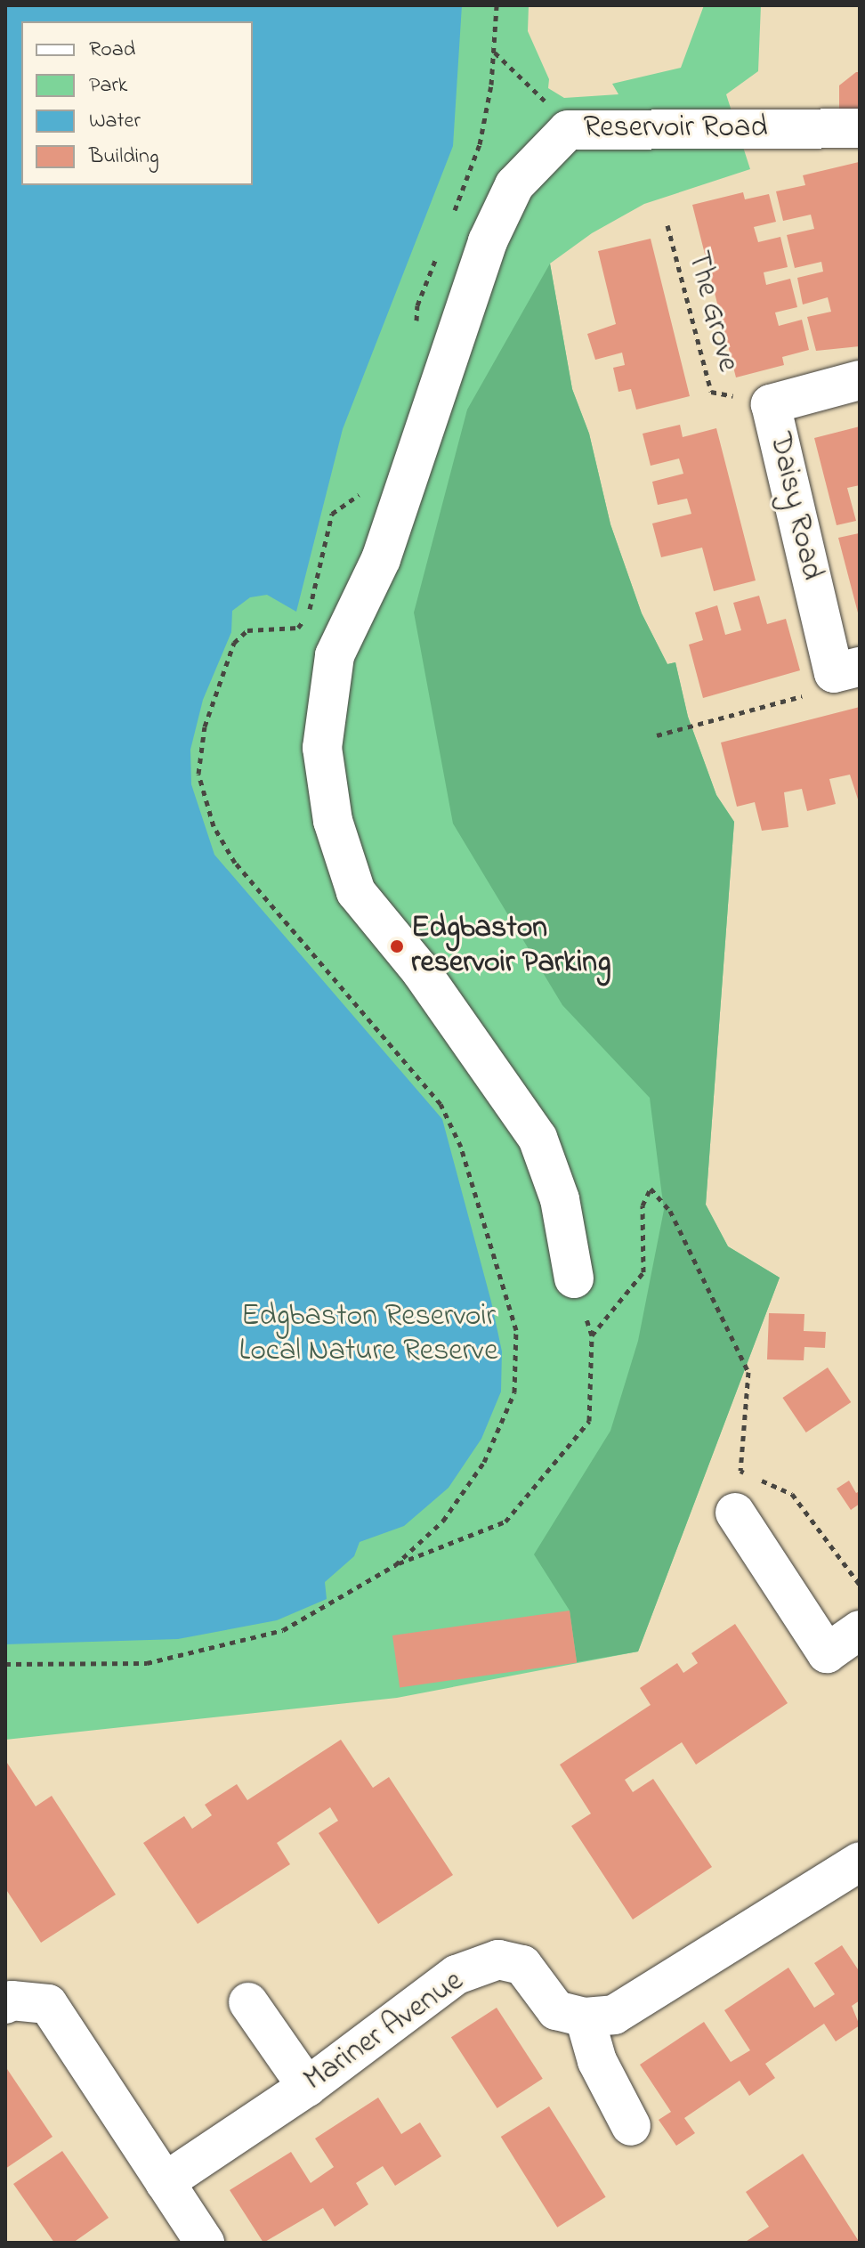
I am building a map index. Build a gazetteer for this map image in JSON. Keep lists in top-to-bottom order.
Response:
{
  "streets": {
    "street": ["Reservoir Road", "Daisy Road", "Mariner Avenue"],
    "path": ["The Grove"]
  },
  "crossings": [
    ["The Grove", "Daisy Road"]
  ],
  "parks": ["Edgbaston Reservoir Local Nature Reserve"],
  "places": ["Edgbaston reservoir Parking"],
  "legend": [
    "Road",
    "Park",
    "Water",
    "Building"
  ]
}
